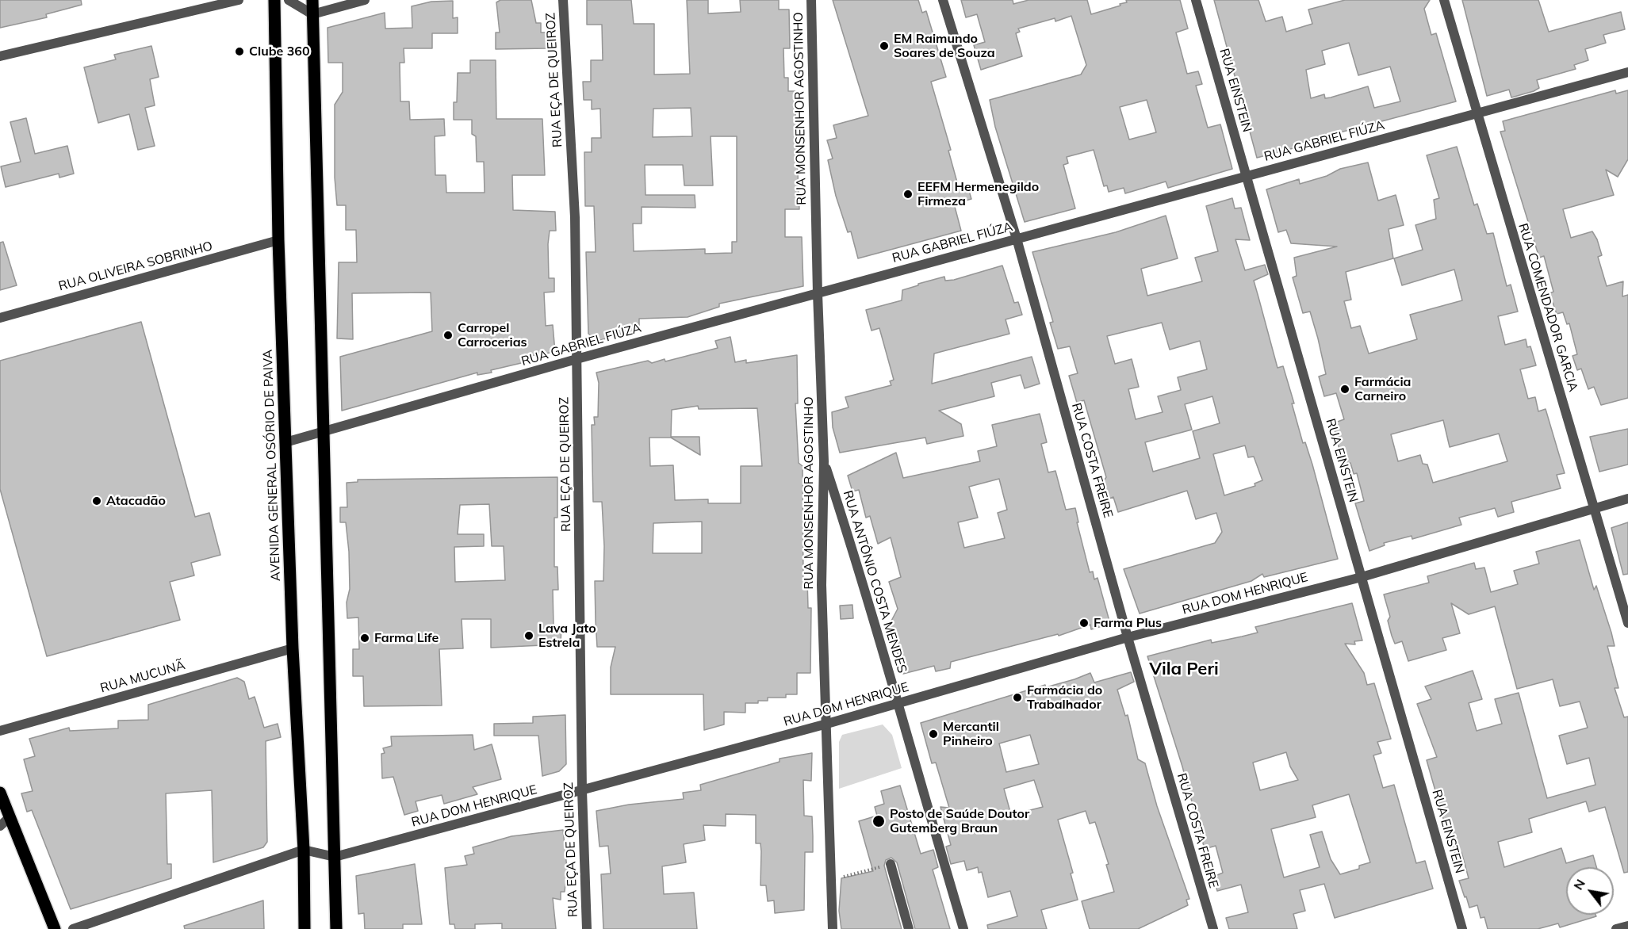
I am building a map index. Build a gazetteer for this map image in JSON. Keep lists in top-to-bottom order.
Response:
{
  "streets": {
    "main road": ["AVENIDA GENERAL OSÓRIO DE PAIVA"],
    "street": [
      "RUA EÇA DE QUEIROZ",
      "RUA EINSTEIN",
      "RUA MONSENHOR AGOSTINHO",
      "RUA GABRIEL FIÚZA",
      "RUA OLIVEIRA SOBRINHO",
      "RUA COMENDADOR GARCIA",
      "RUA COSTA FREIRE",
      "RUA ANTÔNIO COSTA MENDES",
      "RUA DOM HENRIQUE",
      "RUA MUCUNÃ"
    ]
  },
  "crossings": [
    ["RUA EÇA DE QUEIROZ", "RUA GABRIEL FIÚZA"],
    ["RUA EÇA DE QUEIROZ", "RUA DOM HENRIQUE"],
    ["RUA EINSTEIN", "RUA GABRIEL FIÚZA"],
    ["RUA EINSTEIN", "RUA DOM HENRIQUE"],
    ["RUA MONSENHOR AGOSTINHO", "RUA GABRIEL FIÚZA"],
    ["RUA MONSENHOR AGOSTINHO", "RUA ANTÔNIO COSTA MENDES"],
    ["RUA MONSENHOR AGOSTINHO", "RUA DOM HENRIQUE"],
    ["RUA GABRIEL FIÚZA", "RUA COMENDADOR GARCIA"],
    ["RUA GABRIEL FIÚZA", "RUA COSTA FREIRE"],
    ["RUA GABRIEL FIÚZA", "AVENIDA GENERAL OSÓRIO DE PAIVA"],
    ["RUA OLIVEIRA SOBRINHO", "AVENIDA GENERAL OSÓRIO DE PAIVA"],
    ["RUA COMENDADOR GARCIA", "RUA DOM HENRIQUE"],
    ["RUA COSTA FREIRE", "RUA DOM HENRIQUE"],
    ["AVENIDA GENERAL OSÓRIO DE PAIVA", "RUA DOM HENRIQUE"],
    ["AVENIDA GENERAL OSÓRIO DE PAIVA", "RUA MUCUNÃ"],
    ["RUA ANTÔNIO COSTA MENDES", "RUA DOM HENRIQUE"]
  ],
  "districts": ["Vila Peri"],
  "places": [
    "EM Raimundo Soares de Souza",
    "Clube 360",
    "EEFM Hermenegildo Firmeza",
    "Carropel Carrocerias",
    "Farmácia Carneiro",
    "Atacadão",
    "Farma Plus",
    "Lava Jato Estrela",
    "Farma Life",
    "Farmácia do Trabalhador",
    "Mercantil Pinheiro",
    "Posto de Saúde Doutor Gutemberg Braun"
  ],
  "north": "top left"
}
